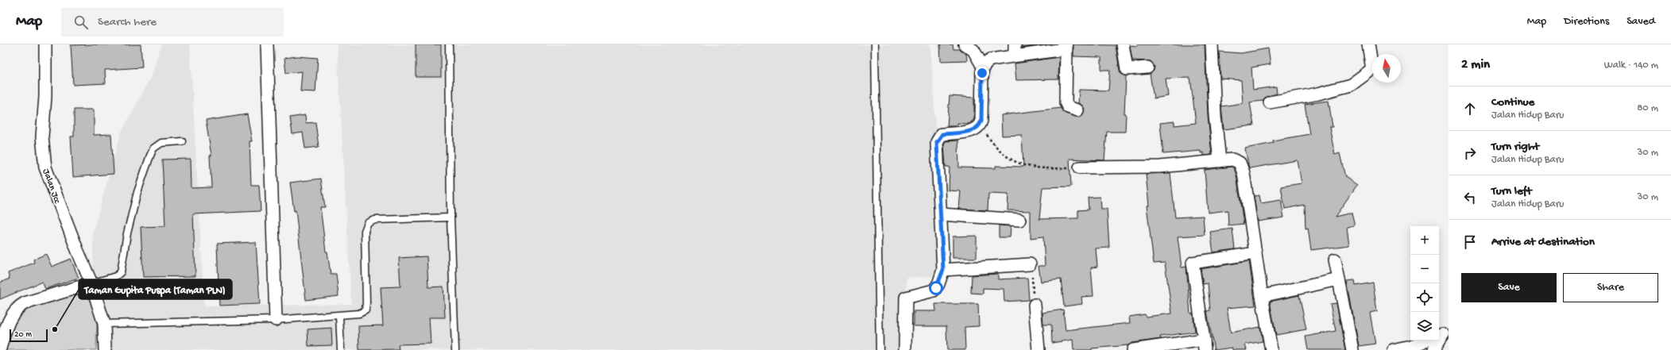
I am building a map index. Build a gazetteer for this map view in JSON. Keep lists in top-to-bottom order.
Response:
{
  "streets": {
    "street": ["Jalan Jcc"]
  },
  "places": ["Taman Gupita Puspa (Taman PLN)"],
  "scale_bar": "20 m",
  "north": "top",
  "page": {
    "header": "Map",
    "search": "Search here",
    "nav": ["Map", "Directions", "Saved"],
    "heading": ["2 min", "Walk · 140 m"],
    "list": [
      ["Continue", "Jalan Hidup Baru", "80 m"],
      ["Turn right", "Jalan Hidup Baru", "30 m"],
      ["Turn left", "Jalan Hidup Baru", "30 m"],
      "Arrive at destination"
    ],
    "map_buttons": ["+", "−"],
    "buttons": ["Save", "Share"],
    "scale": "20 m"
  }
}
